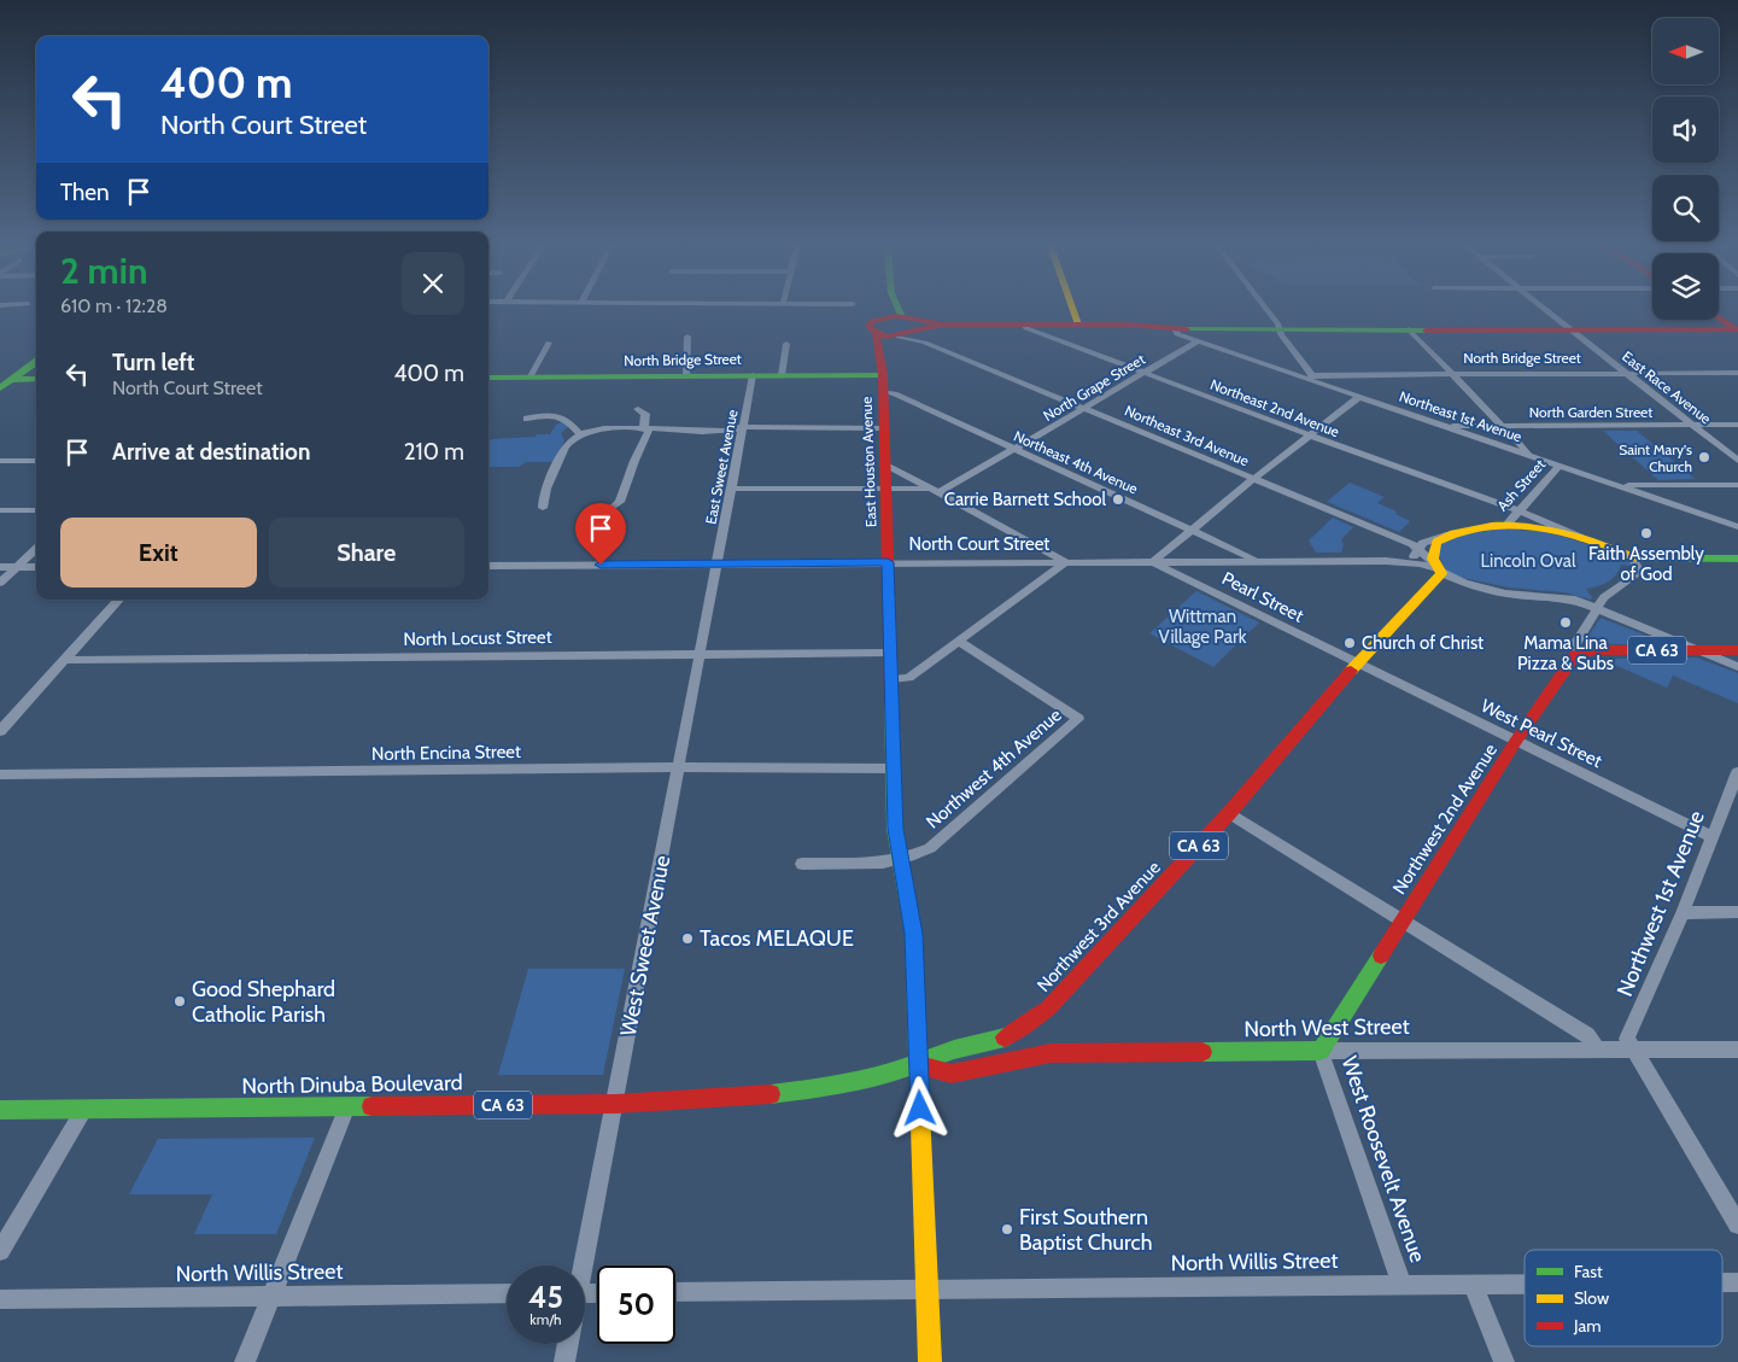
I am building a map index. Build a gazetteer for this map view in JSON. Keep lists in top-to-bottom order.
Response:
{
  "streets": {
    "main road": [
      "North Bridge Street",
      "East Houston Avenue",
      "CA 63",
      "Northwest 2nd Avenue",
      "Northwest 3rd Avenue",
      "North West Street",
      "North Dinuba Boulevard"
    ],
    "street": [
      "North Grape Street",
      "East Race Avenue",
      "Northeast 2nd Avenue",
      "North Garden Street",
      "Northeast 1st Avenue",
      "Northeast 3rd Avenue",
      "Northeast 4th Avenue",
      "East Sweet Avenue",
      "Ash Street",
      "North Court Street",
      "Pearl Street",
      "North Locust Street",
      "West Pearl Street",
      "North Encina Street",
      "Northwest 4th Avenue",
      "Northwest 1st Avenue",
      "West Sweet Avenue",
      "West Roosevelt Avenue",
      "North Willis Street"
    ]
  },
  "crossings": [
    ["North Bridge Street", "East Race Avenue"],
    ["North Bridge Street", "Northeast 1st Avenue"],
    ["North Bridge Street", "East Houston Avenue"],
    ["North Bridge Street", "East Sweet Avenue"],
    ["North Grape Street", "Northeast 2nd Avenue"],
    ["North Grape Street", "Northeast 1st Avenue"],
    ["North Grape Street", "Northeast 3rd Avenue"],
    ["North Grape Street", "Northeast 4th Avenue"],
    ["East Race Avenue", "North Garden Street"],
    ["Northeast 2nd Avenue", "Ash Street"],
    ["North Garden Street", "Northeast 1st Avenue"],
    ["Northeast 1st Avenue", "Ash Street"],
    ["Northeast 3rd Avenue", "North Court Street"],
    ["Northeast 3rd Avenue", "CA 63"],
    ["Northeast 3rd Avenue", "Northwest 3rd Avenue"],
    ["East Houston Avenue", "Northeast 4th Avenue"],
    ["East Houston Avenue", "North Court Street"],
    ["East Houston Avenue", "North Locust Street"],
    ["East Houston Avenue", "North Encina Street"],
    ["East Houston Avenue", "Northwest 4th Avenue"],
    ["East Houston Avenue", "Northwest 3rd Avenue"],
    ["East Houston Avenue", "North West Street"],
    ["East Houston Avenue", "North Dinuba Boulevard"],
    ["East Houston Avenue", "North Willis Street"],
    ["Northeast 4th Avenue", "North Court Street"],
    ["East Sweet Avenue", "North Court Street"],
    ["East Sweet Avenue", "West Sweet Avenue"],
    ["North Court Street", "Pearl Street"],
    ["North Court Street", "CA 63"],
    ["North Court Street", "Northwest 3rd Avenue"],
    ["North Court Street", "West Sweet Avenue"],
    ["Pearl Street", "West Pearl Street"],
    ["Pearl Street", "Northwest 3rd Avenue"],
    ["North Locust Street", "West Sweet Avenue"],
    ["CA 63", "Northwest 2nd Avenue"],
    ["CA 63", "Northwest 3rd Avenue"],
    ["West Pearl Street", "Northwest 2nd Avenue"],
    ["West Pearl Street", "Northwest 1st Avenue"],
    ["West Pearl Street", "Northwest 3rd Avenue"],
    ["North Encina Street", "West Sweet Avenue"],
    ["Northwest 2nd Avenue", "North West Street"],
    ["Northwest 2nd Avenue", "West Roosevelt Avenue"],
    ["Northwest 1st Avenue", "North West Street"],
    ["Northwest 3rd Avenue", "North West Street"],
    ["Northwest 3rd Avenue", "North Dinuba Boulevard"],
    ["West Sweet Avenue", "North Dinuba Boulevard"],
    ["North West Street", "North Dinuba Boulevard"],
    ["North West Street", "West Roosevelt Avenue"],
    ["West Roosevelt Avenue", "North Willis Street"]
  ],
  "parks": ["Lincoln Oval", "Wittman Village Park"],
  "places": [
    "Saint Mary's Church",
    "Carrie Barnett School",
    "Faith Assembly of God",
    "Mama Lina Pizza & Subs",
    "Church of Christ",
    "Tacos MELAQUE",
    "Good Shephard Catholic Parish",
    "First Southern Baptist Church"
  ],
  "legend": ["Fast", "Slow", "Jam"],
  "north": "left",
  "page": {
    "turn": ["400 m", "North Court Street"],
    "then": "Then",
    "heading": ["2 min", "610 m · 12:28"],
    "list": [
      {
        "name": "Turn left",
        "note": "North Court Street",
        "value": "400 m"
      },
      {
        "name": "Arrive at destination",
        "value": "210 m"
      }
    ],
    "buttons": ["Exit", "Share"],
    "speed": "45 km/h",
    "limit": "50"
  }
}
